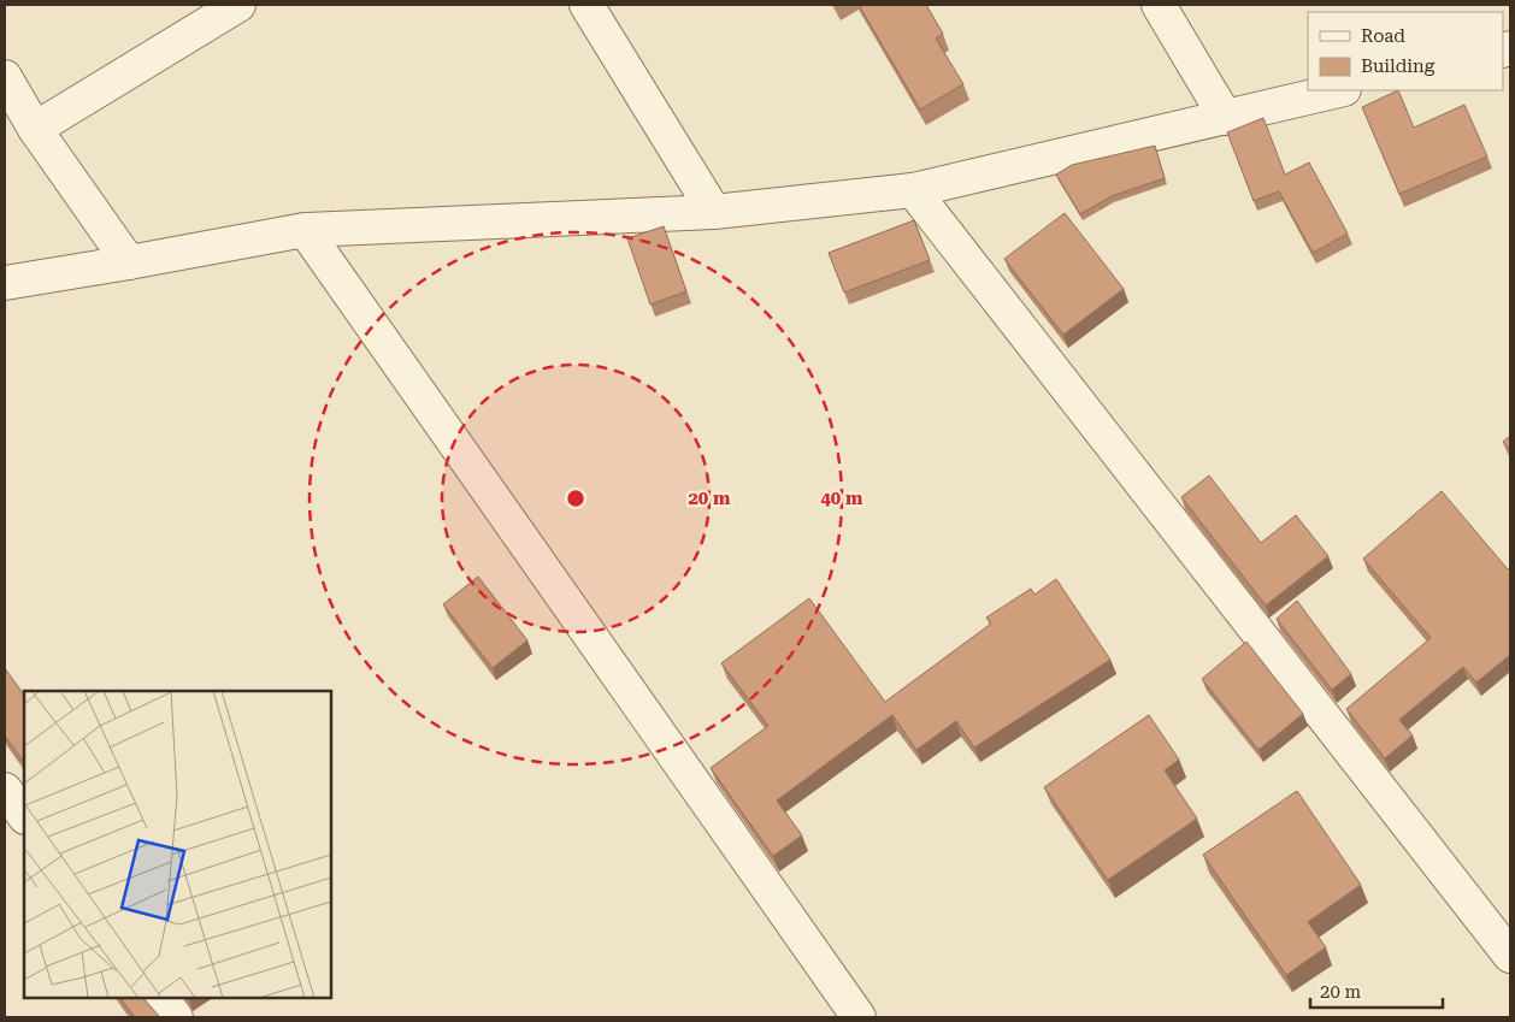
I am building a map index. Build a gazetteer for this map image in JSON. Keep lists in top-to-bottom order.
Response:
{
  "legend": ["Road", "Building"],
  "scale_bar": "20 m",
  "rings": ["20 m", "40 m"]
}
